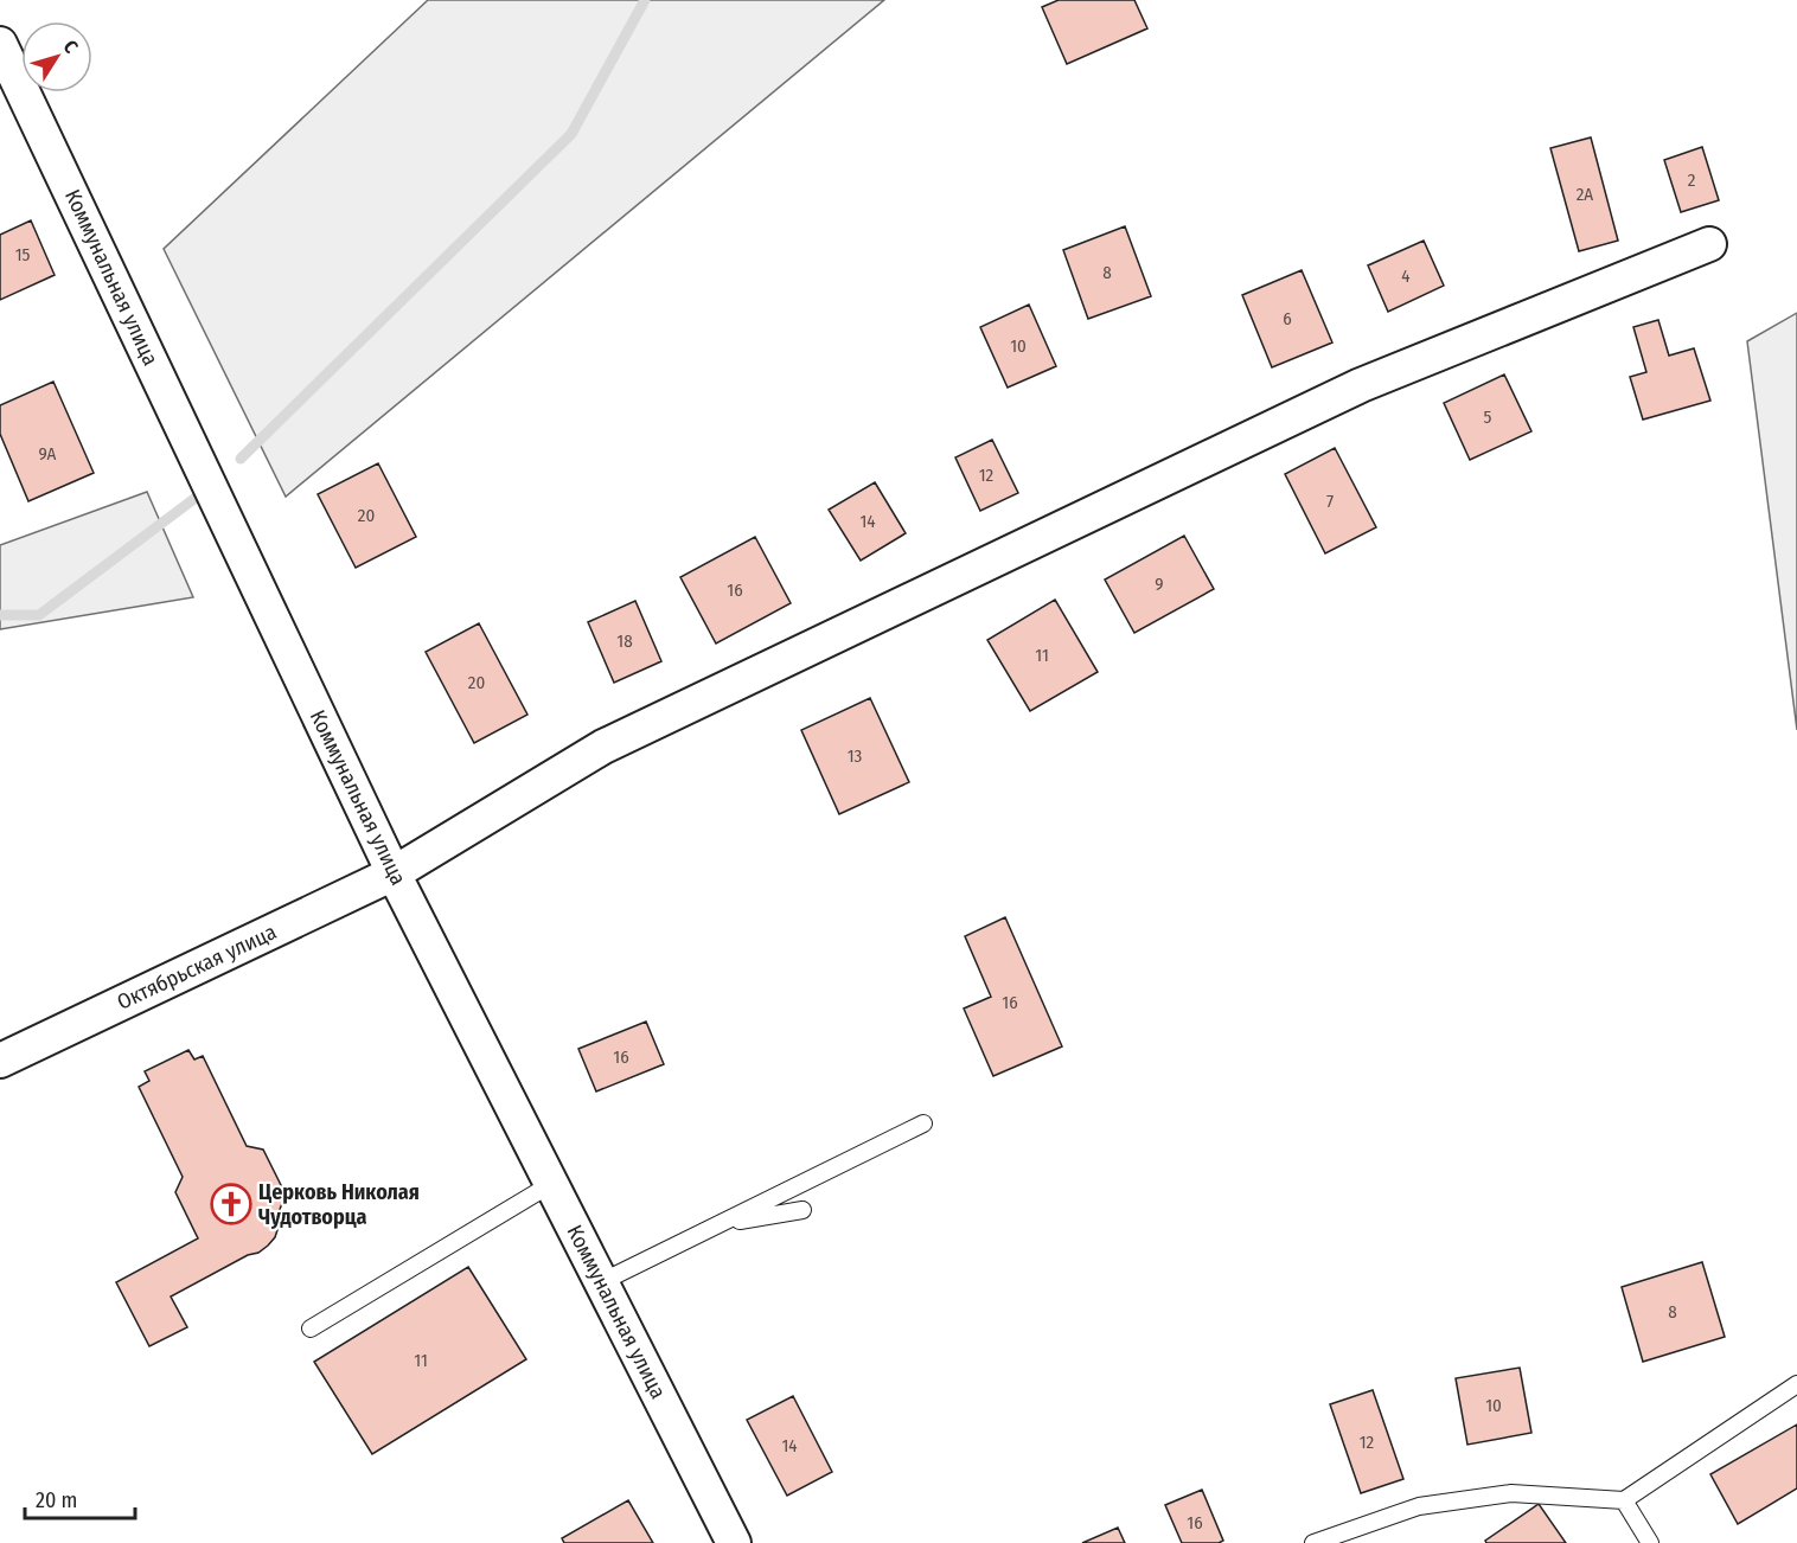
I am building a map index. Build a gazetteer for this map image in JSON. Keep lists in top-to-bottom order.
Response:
{
  "streets": {
    "street": ["Коммунальная улица", "Октябрьская улица"]
  },
  "crossings": [
    ["Коммунальная улица", "Октябрьская улица"]
  ],
  "places": {
    "church": ["Церковь Николая Чудотворца"]
  },
  "house_numbers": [
    "2",
    "2А",
    "15",
    "8",
    "4",
    "6",
    "10",
    "5",
    "9А",
    "12",
    "7",
    "20",
    "14",
    "9",
    "16",
    "18",
    "11",
    "20",
    "13",
    "16",
    "16",
    "8",
    "11",
    "10",
    "12",
    "14",
    "16"
  ],
  "scale_bar": "20 m",
  "north": "top right"
}
